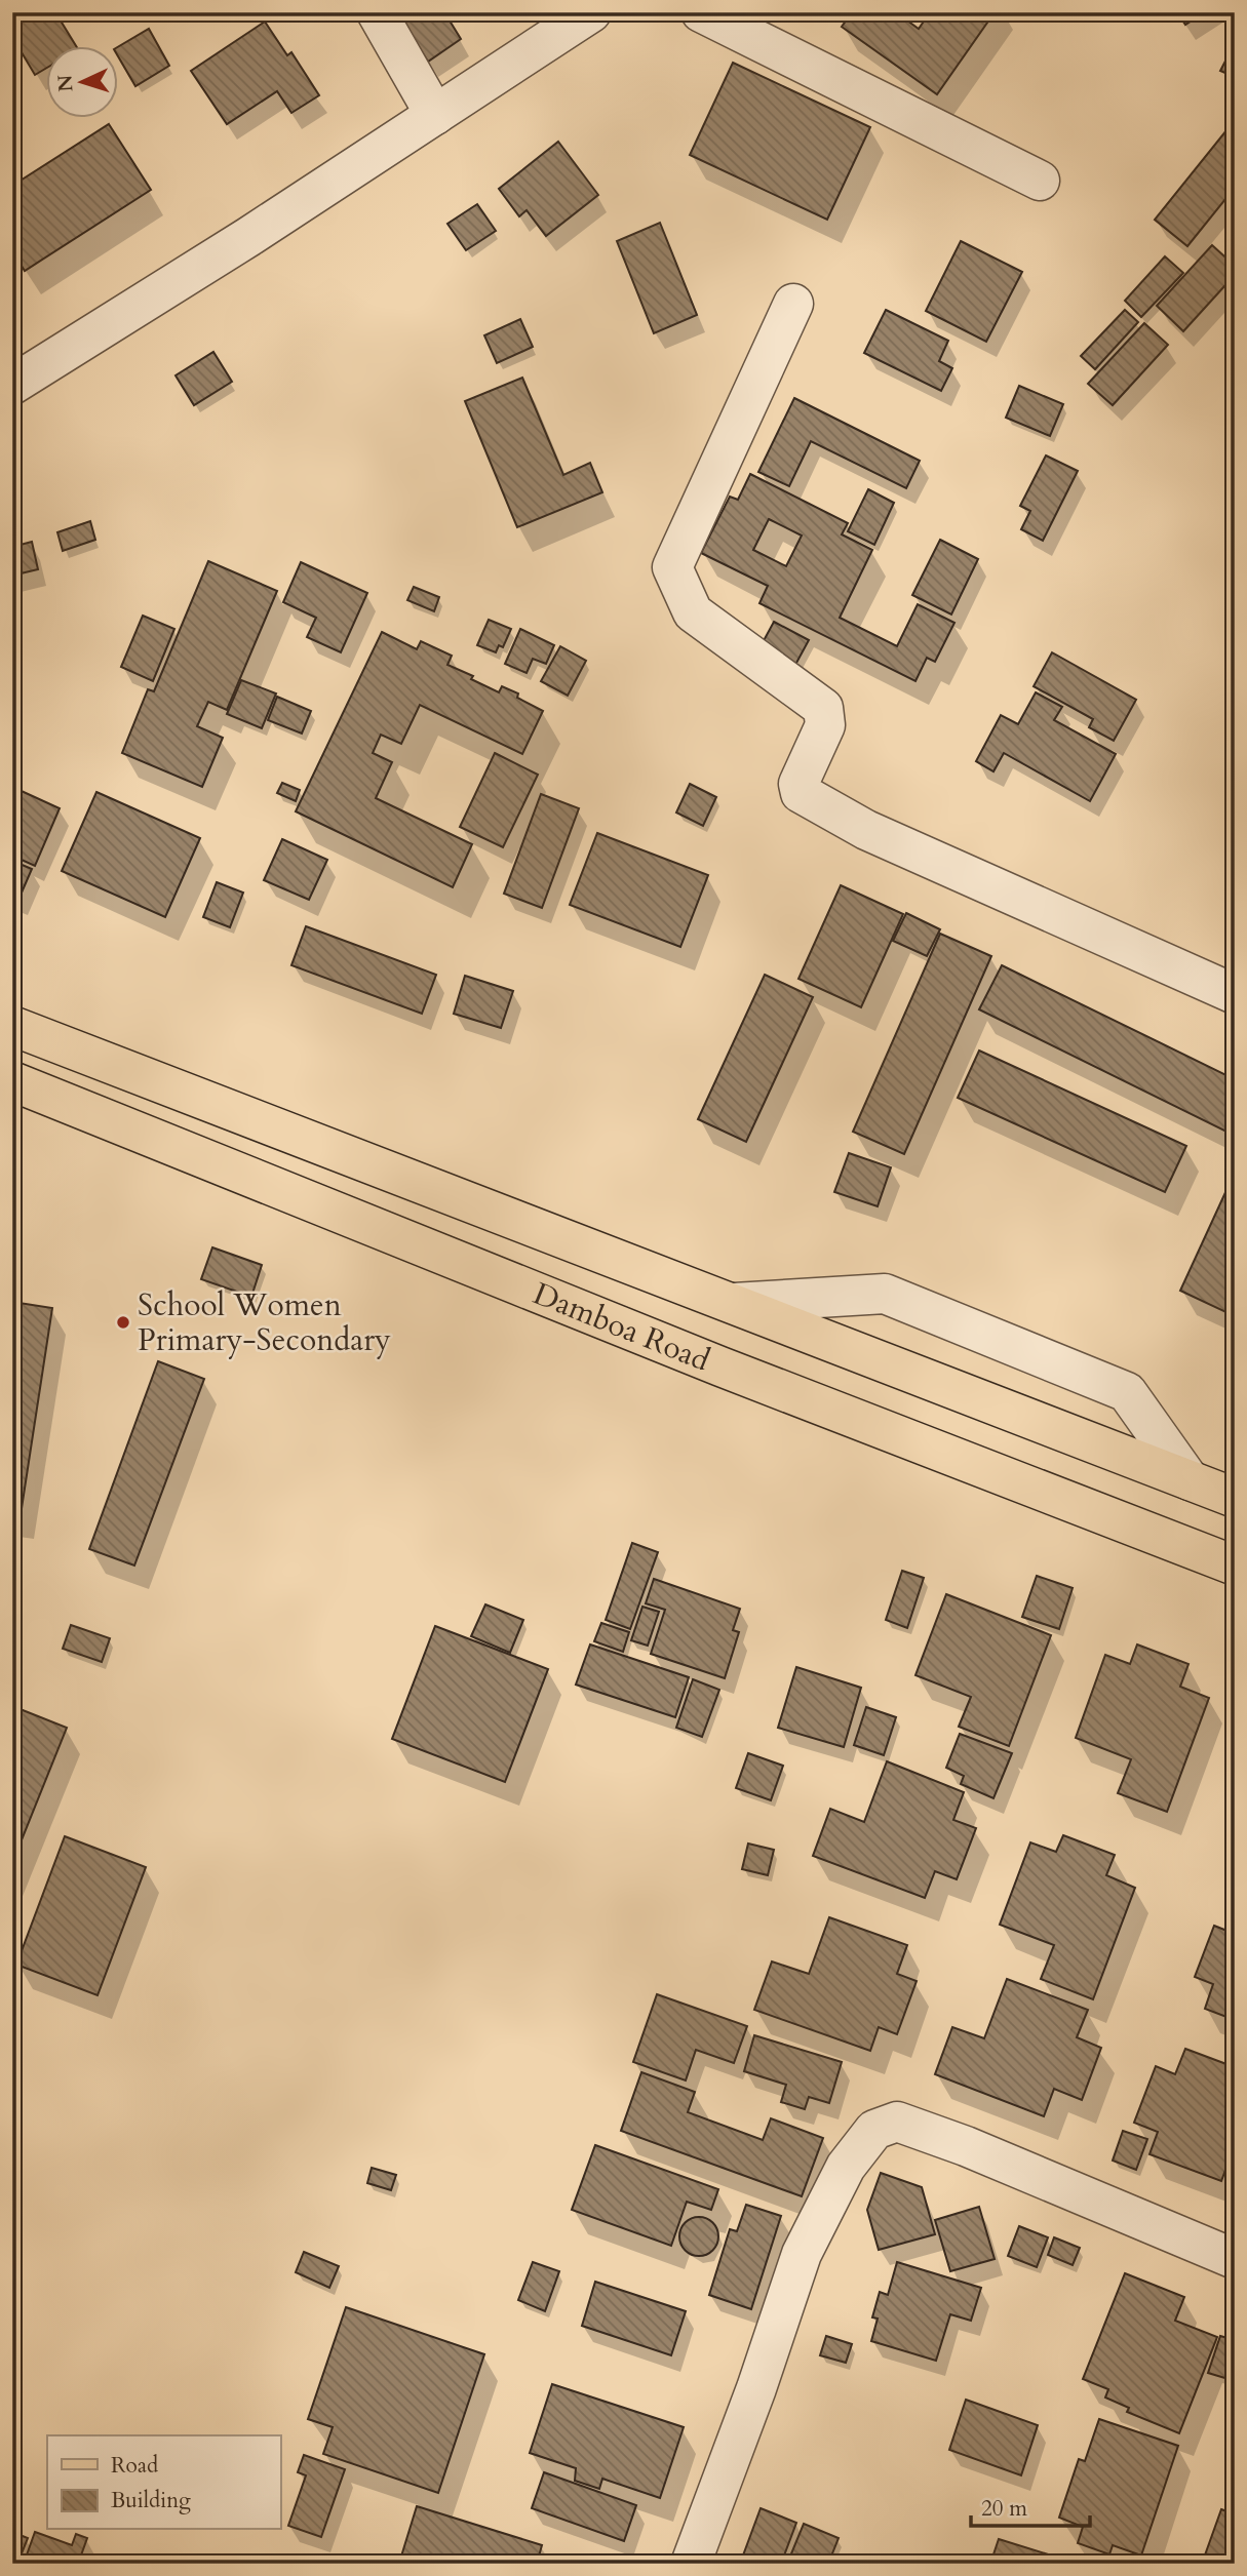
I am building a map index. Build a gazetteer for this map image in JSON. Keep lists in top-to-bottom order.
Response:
{
  "streets": {
    "main road": ["Damboa Road"]
  },
  "places": ["School Women Primary-Secondary"],
  "legend": ["Road", "Building"],
  "scale_bar": "20 m",
  "north": "left"
}
